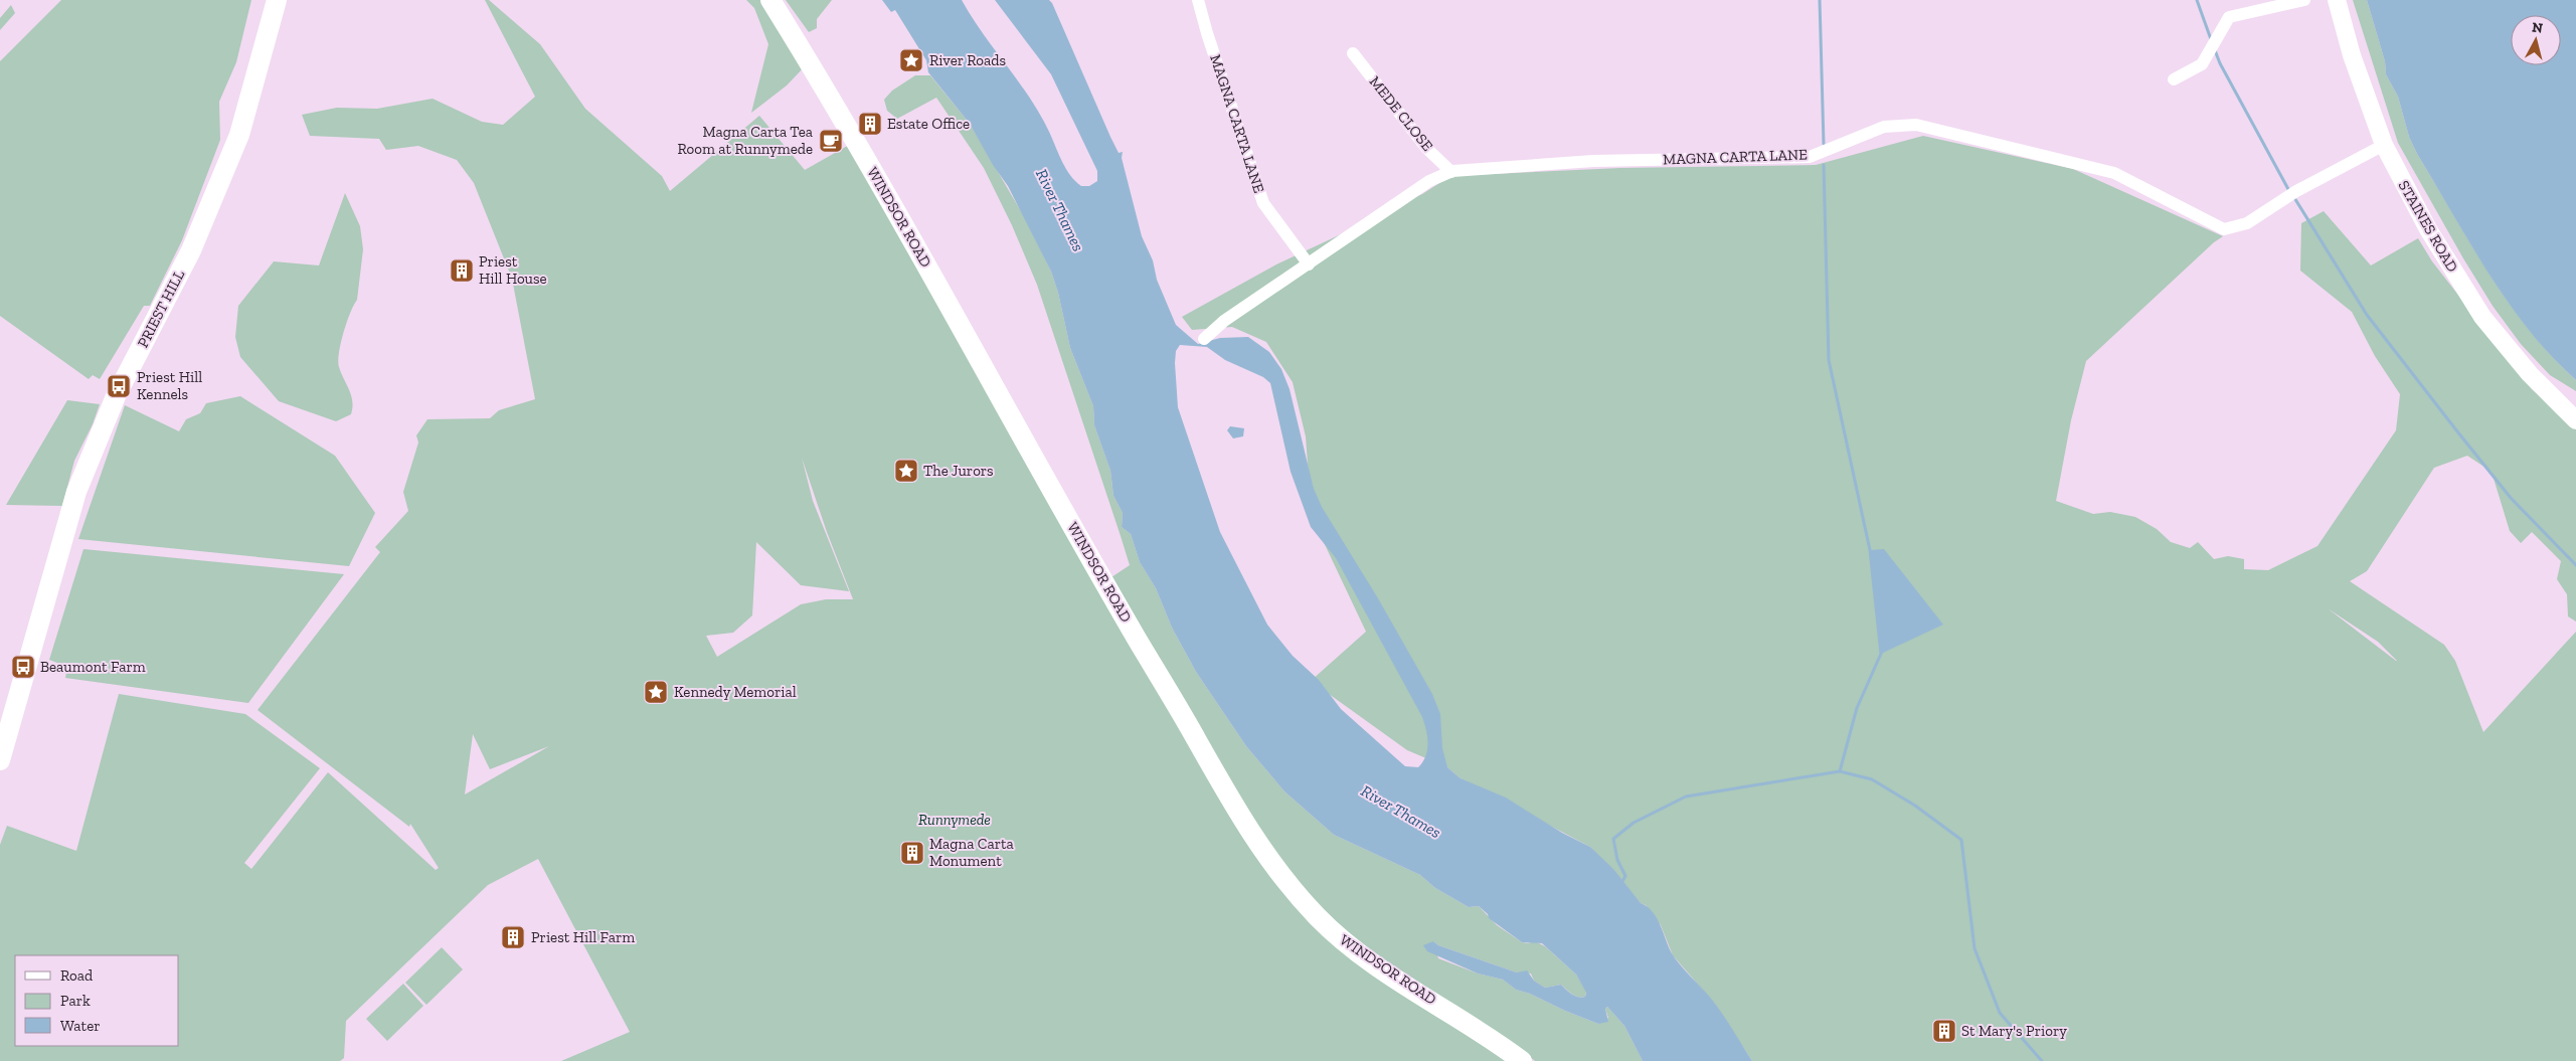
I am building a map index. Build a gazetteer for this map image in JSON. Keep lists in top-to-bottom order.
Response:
{
  "streets": {
    "main road": ["WINDSOR ROAD", "STAINES ROAD", "PRIEST HILL"],
    "street": ["MEDE CLOSE", "MAGNA CARTA LANE"]
  },
  "crossings": [
    ["MEDE CLOSE", "MAGNA CARTA LANE"],
    ["MAGNA CARTA LANE", "STAINES ROAD"]
  ],
  "water": ["River Thames"],
  "parks": ["Runnymede"],
  "places": {
    "place": ["River Roads", "The Jurors", "Kennedy Memorial"],
    "building": [
      "Estate Office",
      "Priest Hill House",
      "Magna Carta Monument",
      "Priest Hill Farm",
      "St Mary's Priory"
    ],
    "cafe": ["Magna Carta Tea Room at Runnymede"],
    "bus stop": ["Priest Hill Kennels", "Beaumont Farm"]
  },
  "legend": ["Road", "Park", "Water"],
  "north": "top"
}
